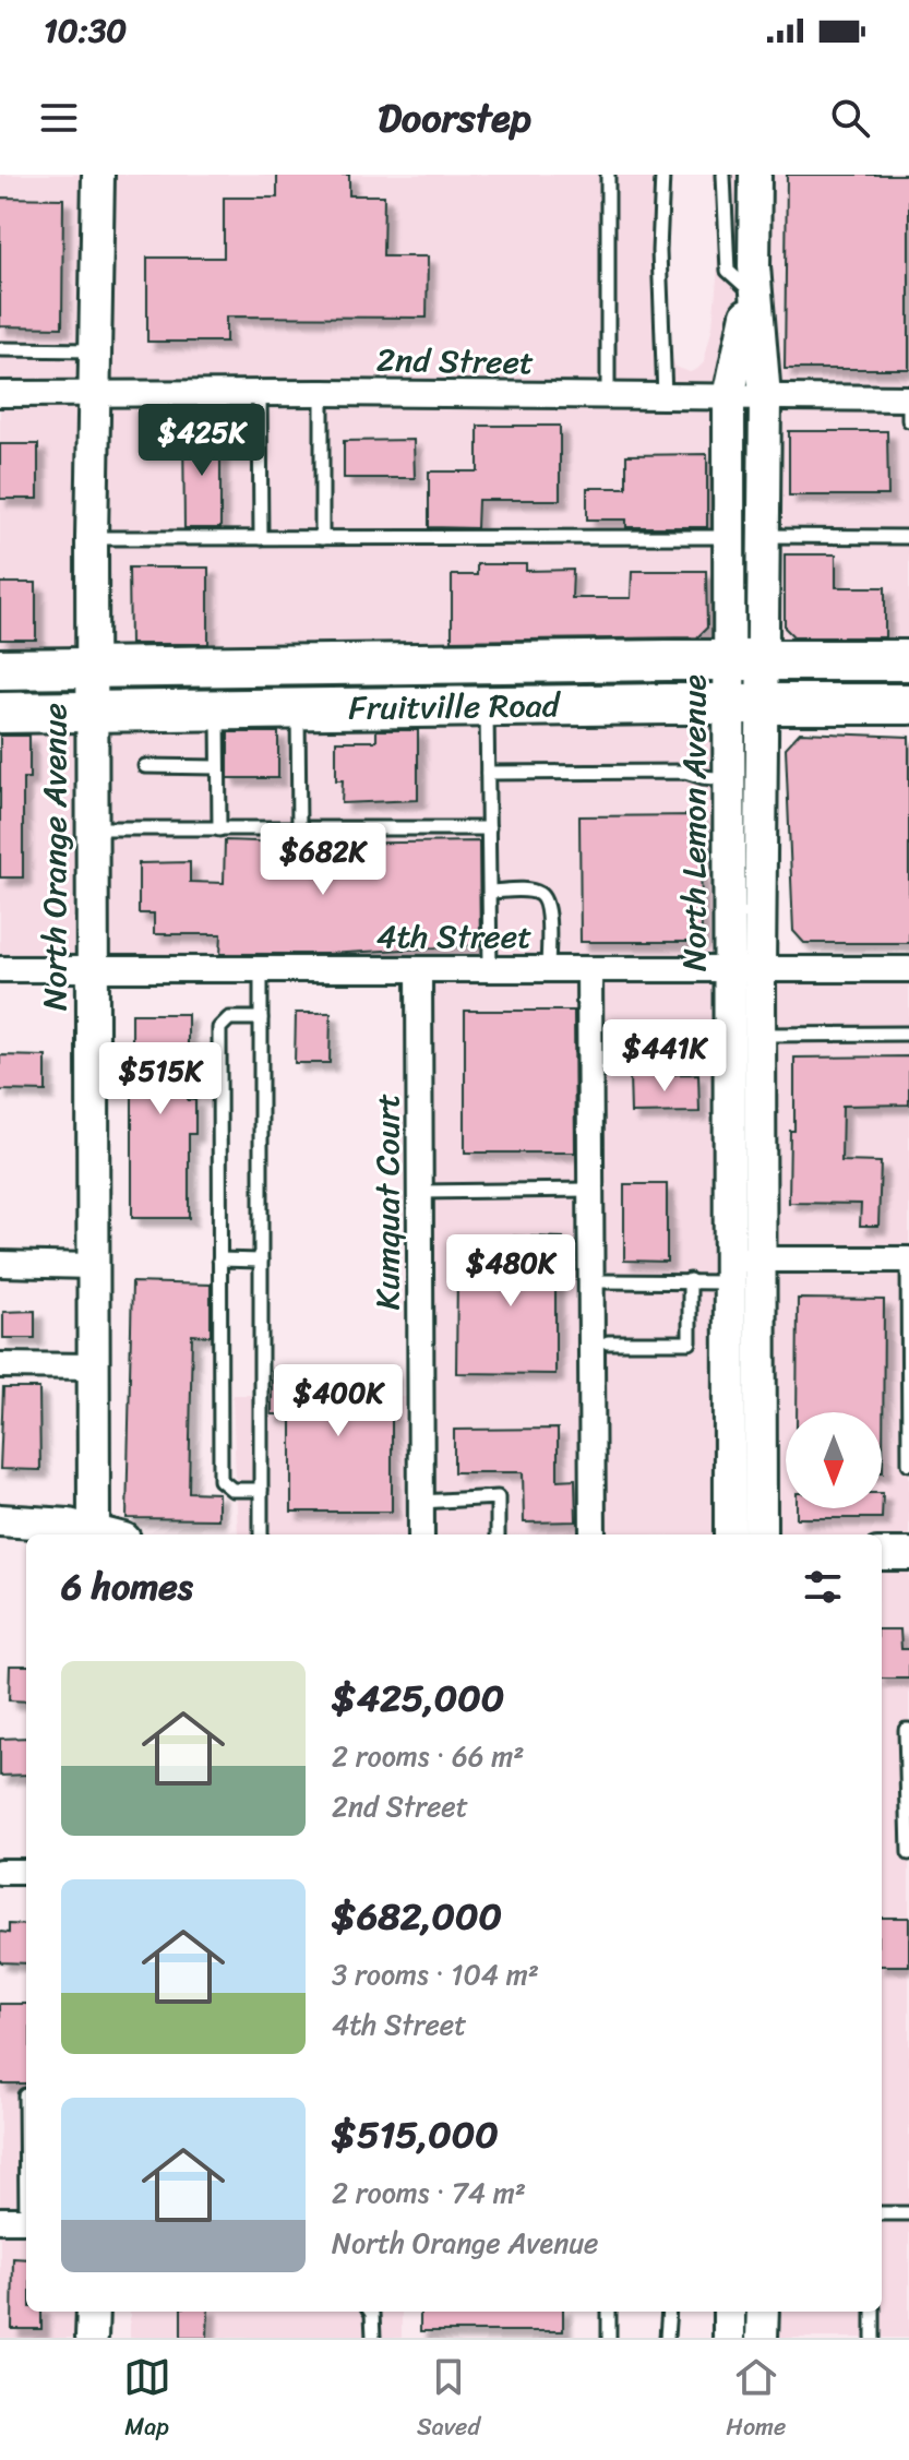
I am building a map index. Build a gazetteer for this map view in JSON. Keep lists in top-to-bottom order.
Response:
{
  "streets": {
    "main road": ["Fruitville Road"],
    "street": [
      "2nd Street",
      "North Lemon Avenue",
      "North Orange Avenue",
      "4th Street",
      "Kumquat Court"
    ]
  },
  "crossings": [
    ["2nd Street", "North Lemon Avenue"],
    ["2nd Street", "North Orange Avenue"],
    ["Fruitville Road", "North Lemon Avenue"],
    ["Fruitville Road", "North Orange Avenue"],
    ["North Lemon Avenue", "4th Street"],
    ["North Orange Avenue", "4th Street"],
    ["4th Street", "Kumquat Court"]
  ],
  "north": "bottom",
  "page": {
    "status": "10:30",
    "header": "Doorstep",
    "price": [
      "$425K",
      "$682K",
      "$441K",
      "$515K",
      "$480K",
      "$400K"
    ],
    "heading": "6 homes",
    "list": [
      {
        "name": "$425,000",
        "note": "2 rooms · 66 m² · 2nd Street"
      },
      {
        "name": "$682,000",
        "note": "3 rooms · 104 m² · 4th Street"
      },
      {
        "name": "$515,000",
        "note": "2 rooms · 74 m² · North Orange Avenue"
      }
    ],
    "tabs": ["Map", "Saved", "Home"]
  }
}
